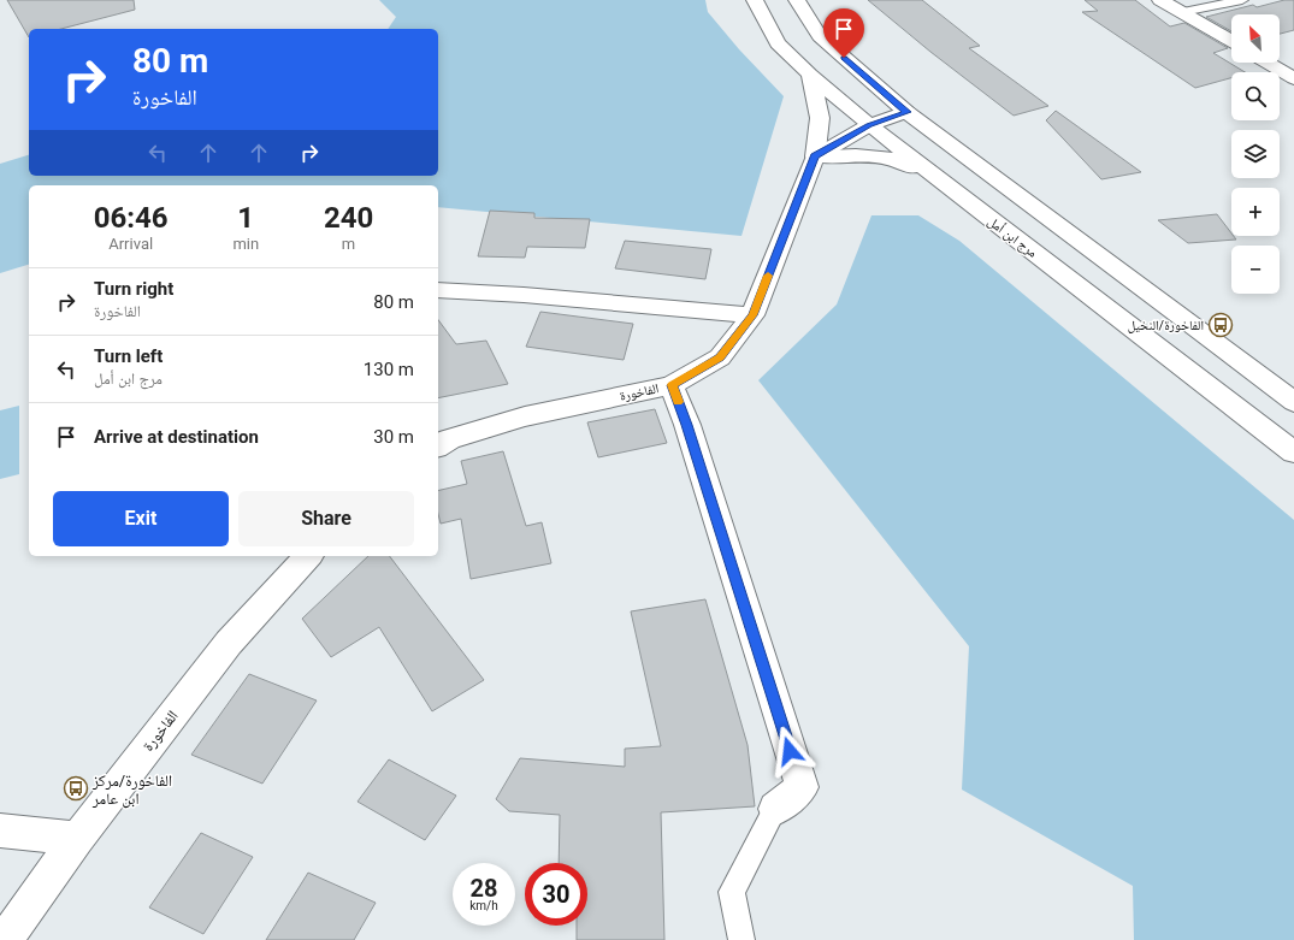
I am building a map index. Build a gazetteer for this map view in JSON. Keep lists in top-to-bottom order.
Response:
{
  "streets": {
    "street": ["مرج ابن أمل", "الفاخورة"]
  },
  "crossings": [
    ["مرج ابن أمل", "الفاخورة"]
  ],
  "places": {
    "bus stop": ["الفاخورة/النخيل", "الفاخورة/مركز ابن عامر"]
  },
  "north": "top left",
  "page": {
    "map_buttons": ["+", "−"],
    "turn": ["80 m", "الفاخورة"],
    "eta": [
      "06:46",
      "Arrival",
      "1",
      "min",
      "240",
      "m"
    ],
    "list": [
      {
        "name": "Turn right",
        "note": "الفاخورة",
        "value": "80 m"
      },
      {
        "name": "Turn left",
        "note": "مرج ابن أمل",
        "value": "130 m"
      },
      {
        "name": "Arrive at destination",
        "value": "30 m"
      }
    ],
    "buttons": ["Exit", "Share"],
    "speed": "28 km/h",
    "limit": "30"
  }
}
